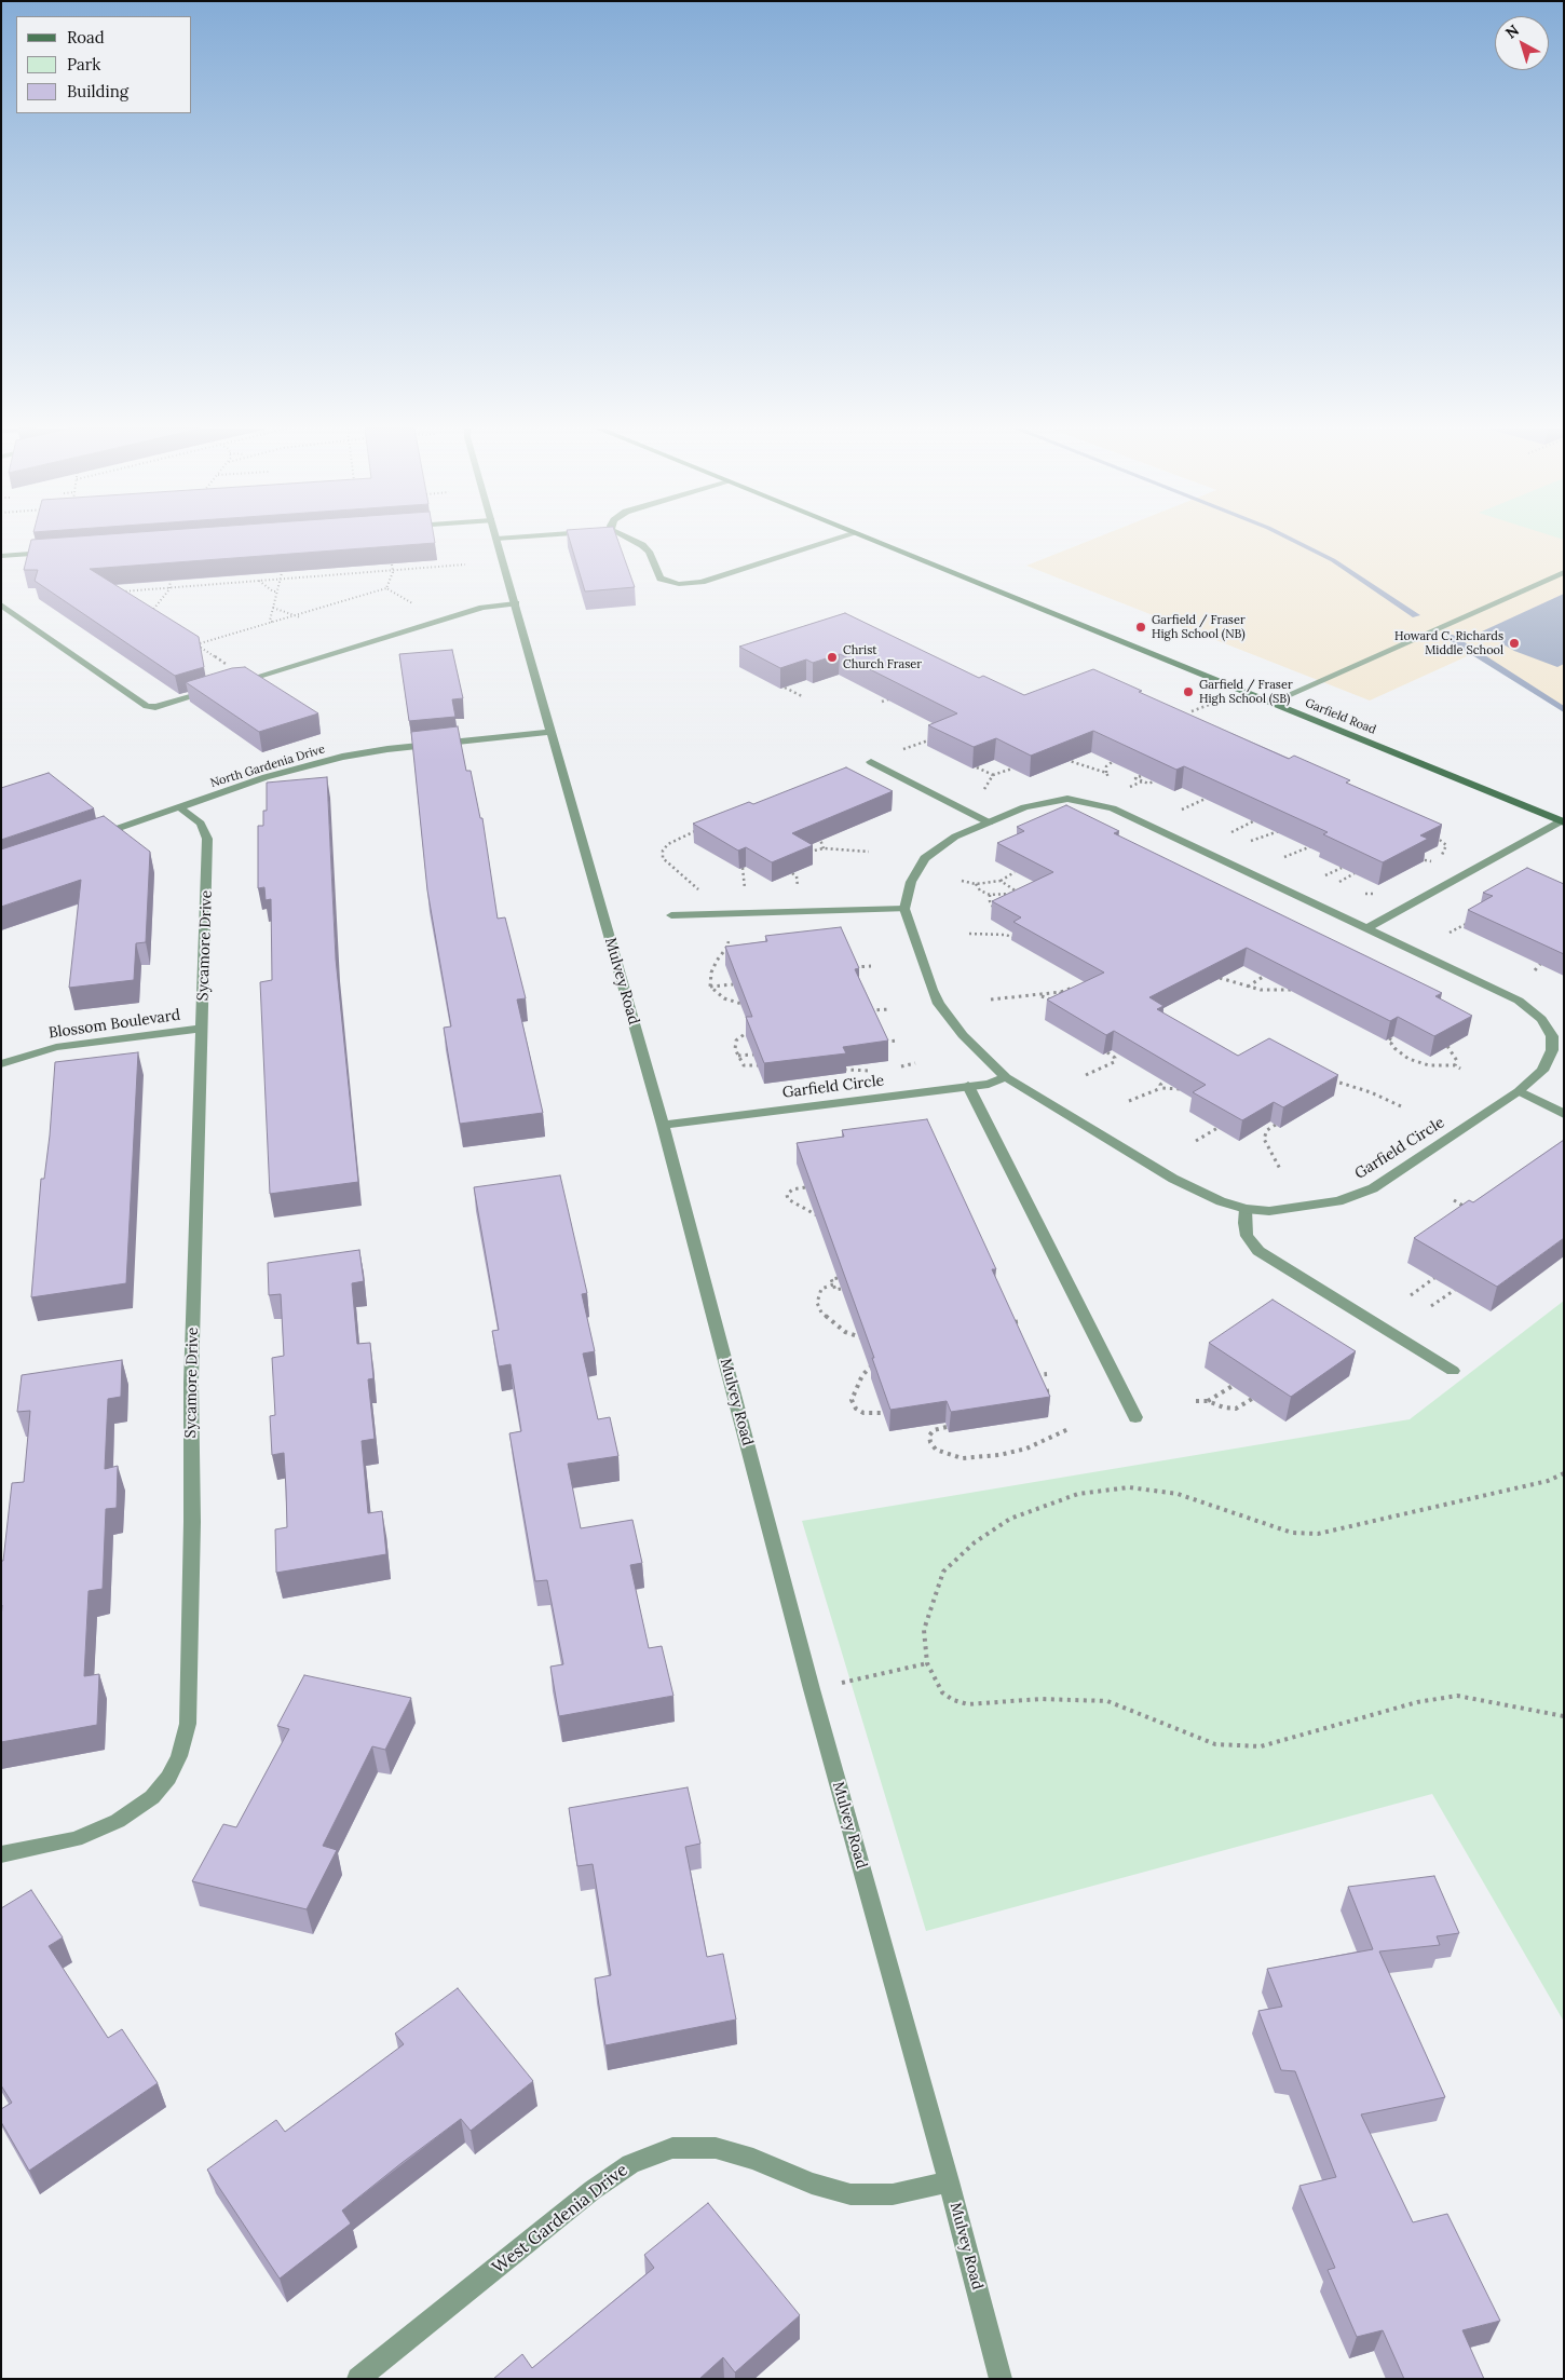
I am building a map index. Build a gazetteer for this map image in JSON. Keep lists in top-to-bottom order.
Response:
{
  "streets": {
    "main road": ["Garfield Road"],
    "street": [
      "North Gardenia Drive",
      "Sycamore Drive",
      "Mulvey Road",
      "Blossom Boulevard",
      "Garfield Circle",
      "West Gardenia Drive"
    ]
  },
  "crossings": [
    ["North Gardenia Drive", "Sycamore Drive"],
    ["North Gardenia Drive", "Mulvey Road"],
    ["Sycamore Drive", "Blossom Boulevard"],
    ["Mulvey Road", "Garfield Circle"],
    ["Mulvey Road", "West Gardenia Drive"]
  ],
  "places": [
    "Garfield / Fraser High School (NB)",
    "Howard C. Richards Middle School",
    "Christ Church Fraser",
    "Garfield / Fraser High School (SB)"
  ],
  "legend": ["Road", "Park", "Building"],
  "north": "top left"
}
